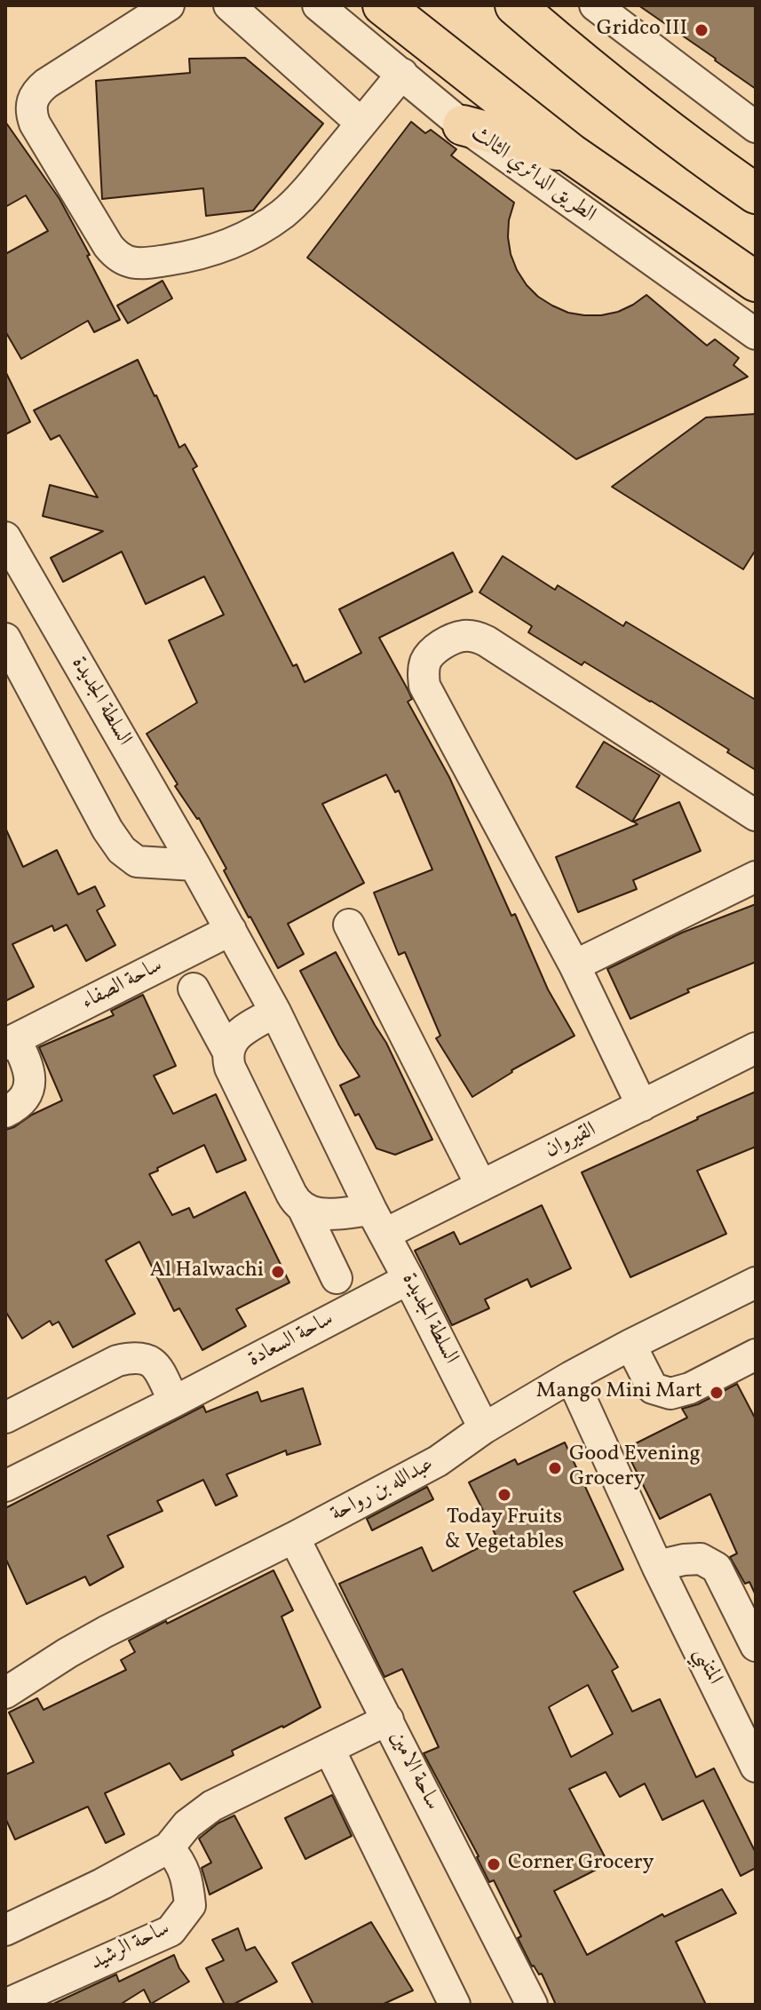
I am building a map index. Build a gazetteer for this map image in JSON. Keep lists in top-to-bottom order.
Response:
{
  "streets": {
    "highway": ["الطريق الدائري الثالث"],
    "street": [
      "السلطة الجديدة",
      "ساحة الصفاء",
      "القيروان",
      "ساحة السعادة",
      "عبدالله بن رواحة",
      "المتنبي",
      "ساحة الامين",
      "ساحة الرشيد"
    ]
  },
  "crossings": [
    ["السلطة الجديدة", "ساحة الصفاء"],
    ["السلطة الجديدة", "القيروان"],
    ["السلطة الجديدة", "ساحة السعادة"],
    ["السلطة الجديدة", "عبدالله بن رواحة"],
    ["عبدالله بن رواحة", "المتنبي"],
    ["عبدالله بن رواحة", "ساحة الامين"]
  ],
  "places": [
    "Gridco III",
    "Al Halwachi",
    "Mango Mini Mart",
    "Good Evening Grocery",
    "Today Fruits & Vegetables",
    "Corner Grocery"
  ]
}
